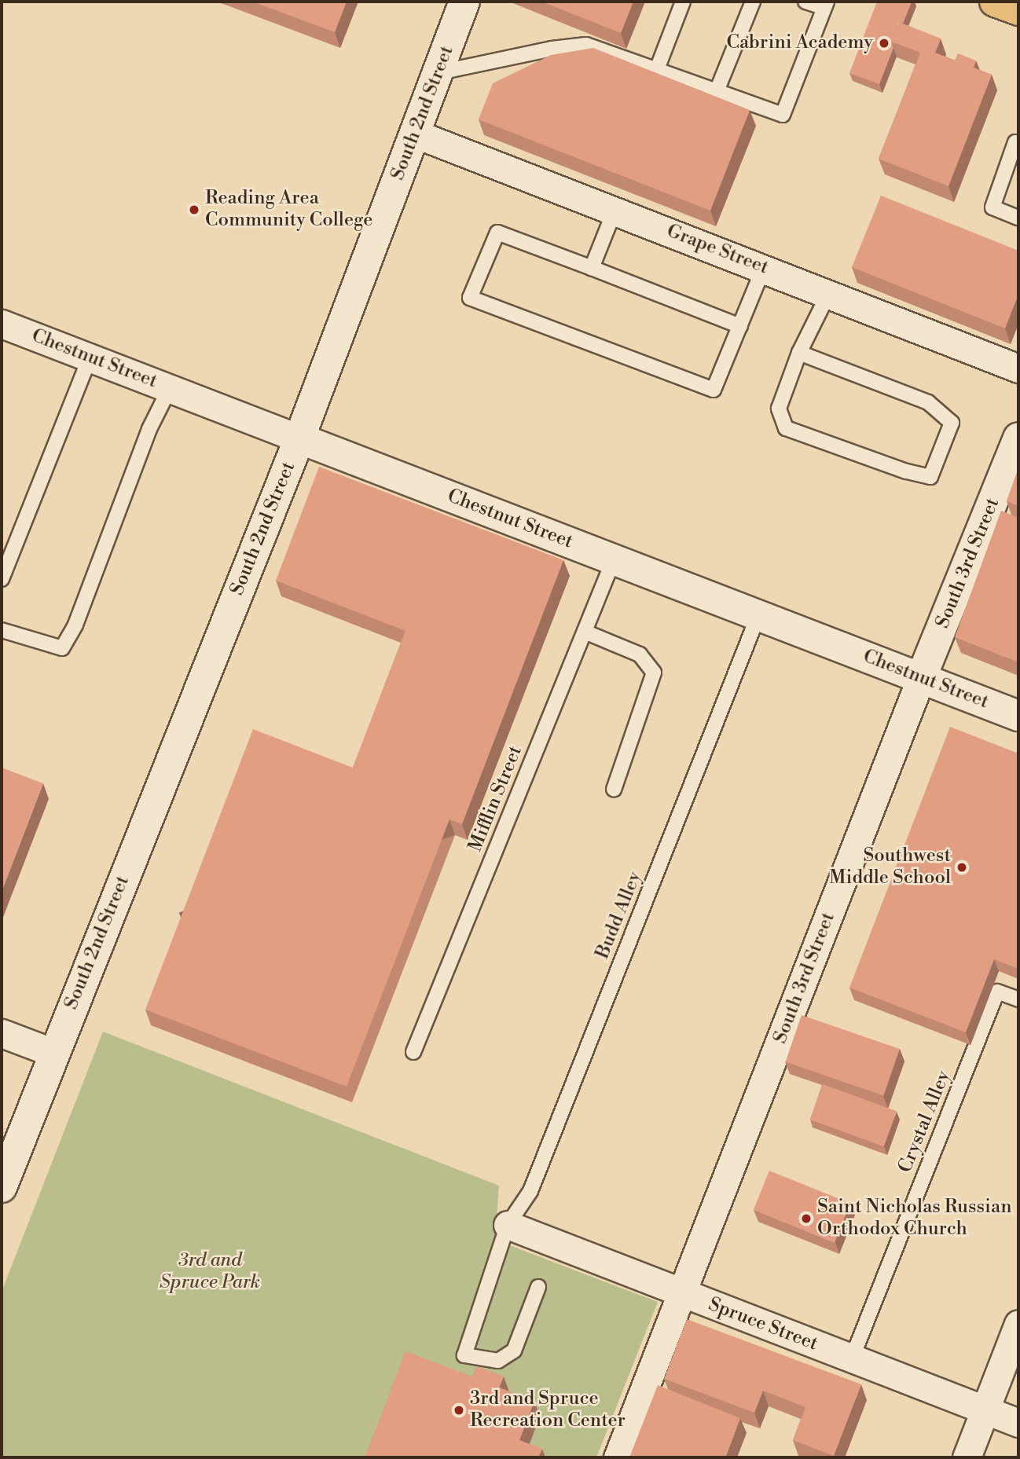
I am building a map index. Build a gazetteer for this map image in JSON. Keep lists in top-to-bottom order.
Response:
{
  "streets": {
    "street": [
      "South 2nd Street",
      "Grape Street",
      "Chestnut Street",
      "South 3rd Street",
      "Spruce Street"
    ],
    "lane": ["Mifflin Street", "Budd Alley", "Crystal Alley"]
  },
  "crossings": [
    ["South 2nd Street", "Grape Street"],
    ["South 2nd Street", "Chestnut Street"],
    ["Chestnut Street", "South 3rd Street"],
    ["Chestnut Street", "Mifflin Street"],
    ["Chestnut Street", "Budd Alley"],
    ["South 3rd Street", "Spruce Street"],
    ["Budd Alley", "Spruce Street"],
    ["Crystal Alley", "Spruce Street"]
  ],
  "parks": ["3rd and Spruce Park"],
  "places": [
    "Cabrini Academy",
    "Reading Area Community College",
    "Southwest Middle School",
    "Saint Nicholas Russian Orthodox Church",
    "3rd and Spruce Recreation Center"
  ]
}
